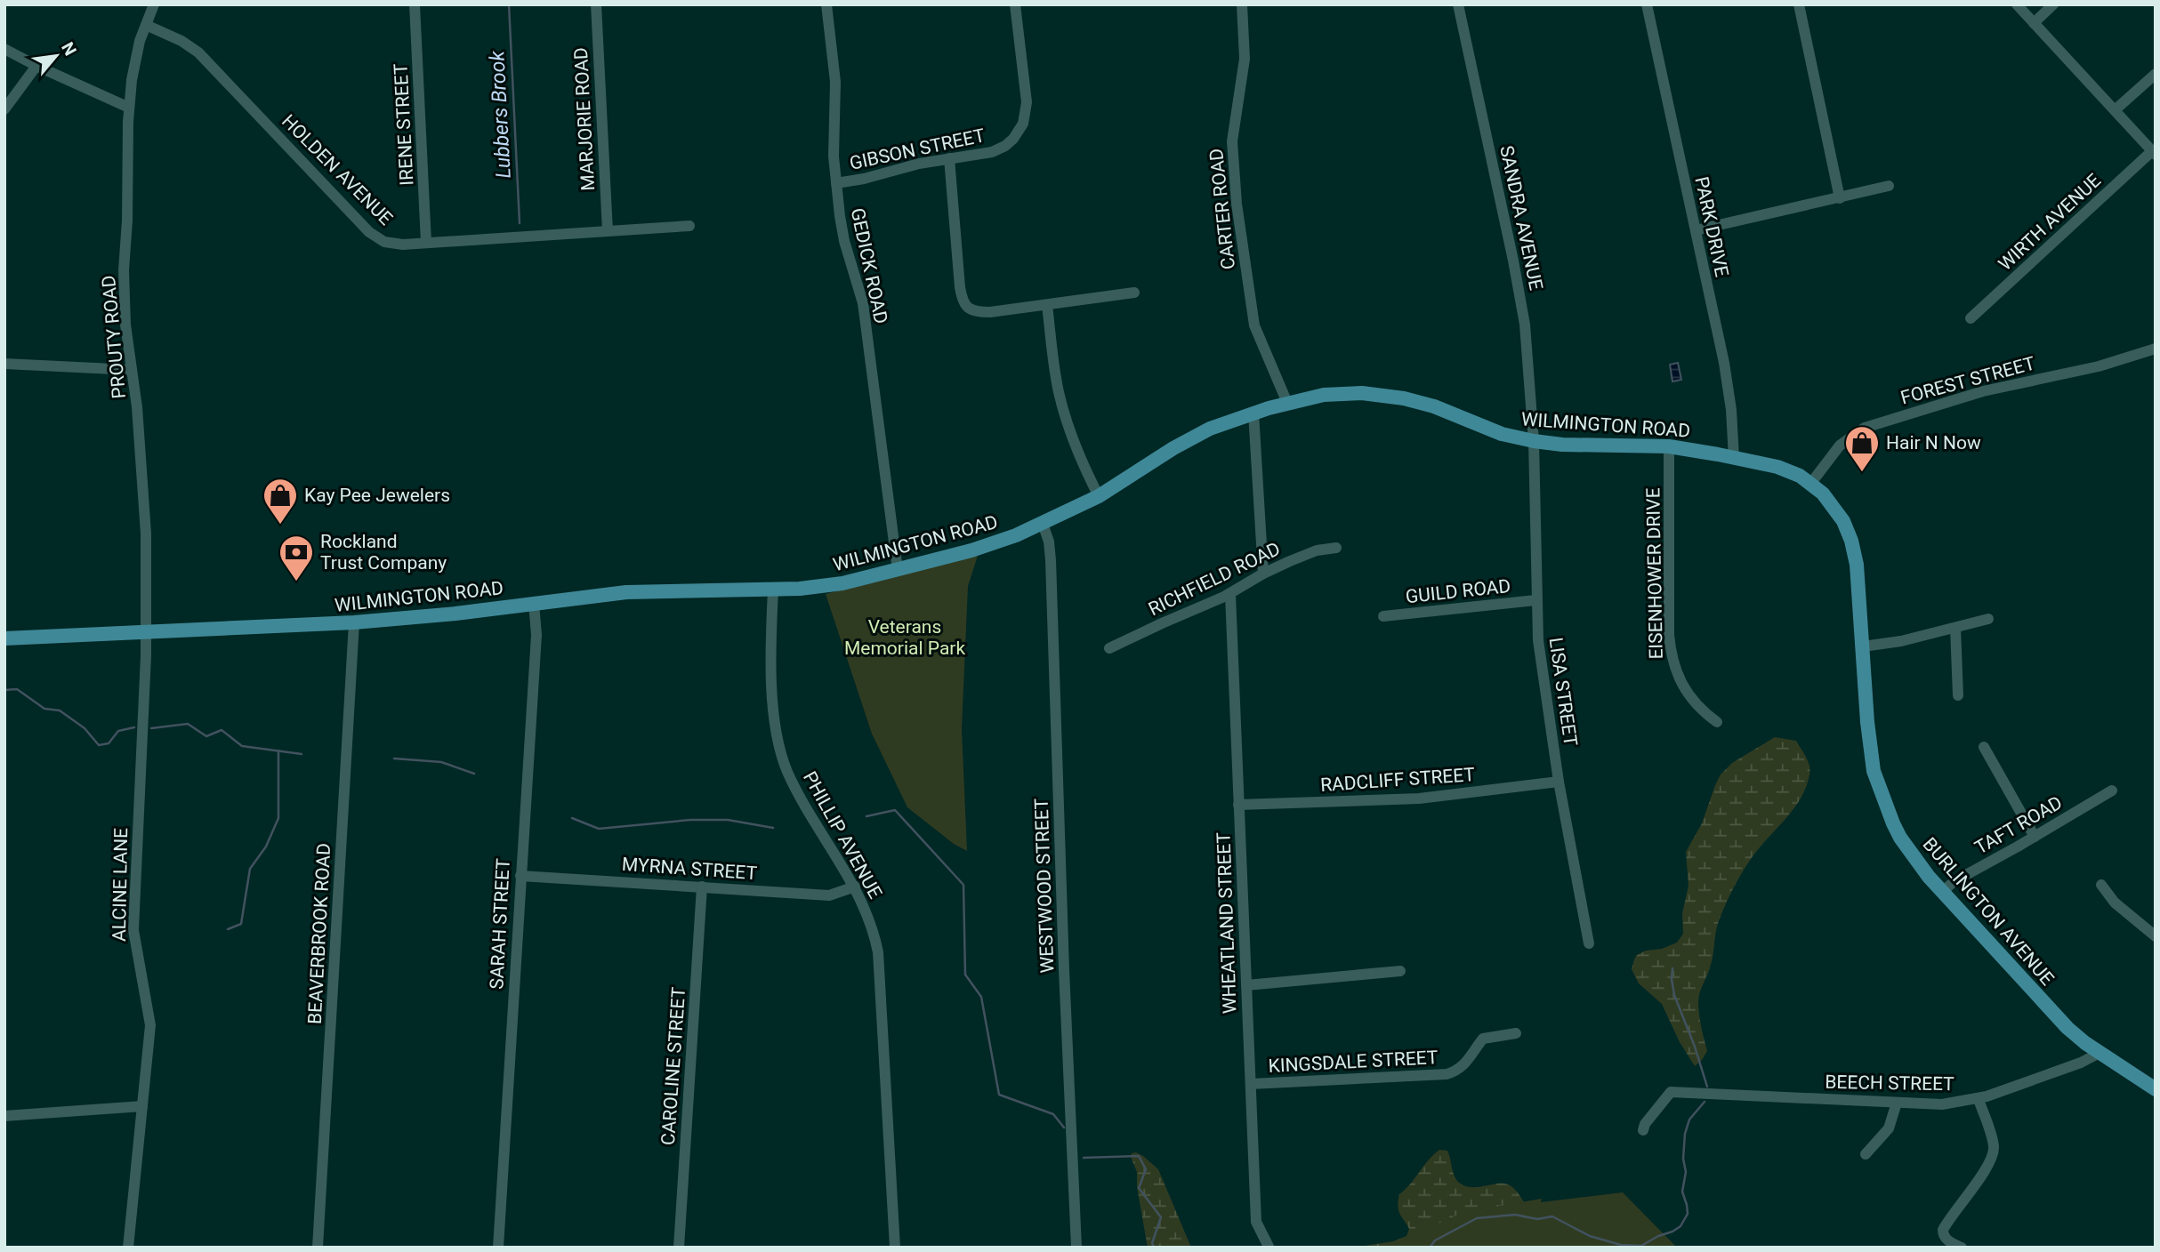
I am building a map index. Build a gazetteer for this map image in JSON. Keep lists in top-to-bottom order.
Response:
{
  "streets": {
    "main road": ["WILMINGTON ROAD", "BURLINGTON AVENUE"],
    "street": [
      "MARJORIE ROAD",
      "IRENE STREET",
      "GIBSON STREET",
      "HOLDEN AVENUE",
      "CARTER ROAD",
      "SANDRA AVENUE",
      "WIRTH AVENUE",
      "PARK DRIVE",
      "GEDICK ROAD",
      "PROUTY ROAD",
      "FOREST STREET",
      "EISENHOWER DRIVE",
      "RICHFIELD ROAD",
      "GUILD ROAD",
      "LISA STREET",
      "RADCLIFF STREET",
      "TAFT ROAD",
      "PHILLIP AVENUE",
      "MYRNA STREET",
      "ALCINE LANE",
      "WESTWOOD STREET",
      "WHEATLAND STREET",
      "SARAH STREET",
      "BEAVERBROOK ROAD",
      "KINGSDALE STREET",
      "CAROLINE STREET",
      "BEECH STREET"
    ]
  },
  "crossings": [
    ["MARJORIE ROAD", "HOLDEN AVENUE"],
    ["IRENE STREET", "HOLDEN AVENUE"],
    ["GIBSON STREET", "GEDICK ROAD"],
    ["HOLDEN AVENUE", "PROUTY ROAD"],
    ["CARTER ROAD", "WILMINGTON ROAD"],
    ["SANDRA AVENUE", "WILMINGTON ROAD"],
    ["SANDRA AVENUE", "LISA STREET"],
    ["PARK DRIVE", "WILMINGTON ROAD"],
    ["GEDICK ROAD", "WILMINGTON ROAD"],
    ["PROUTY ROAD", "WILMINGTON ROAD"],
    ["PROUTY ROAD", "ALCINE LANE"],
    ["FOREST STREET", "BURLINGTON AVENUE"],
    ["WILMINGTON ROAD", "EISENHOWER DRIVE"],
    ["WILMINGTON ROAD", "LISA STREET"],
    ["WILMINGTON ROAD", "PHILLIP AVENUE"],
    ["WILMINGTON ROAD", "ALCINE LANE"],
    ["WILMINGTON ROAD", "WESTWOOD STREET"],
    ["WILMINGTON ROAD", "BURLINGTON AVENUE"],
    ["WILMINGTON ROAD", "SARAH STREET"],
    ["WILMINGTON ROAD", "BEAVERBROOK ROAD"],
    ["RICHFIELD ROAD", "WHEATLAND STREET"],
    ["GUILD ROAD", "LISA STREET"],
    ["LISA STREET", "RADCLIFF STREET"],
    ["RADCLIFF STREET", "WHEATLAND STREET"],
    ["TAFT ROAD", "BURLINGTON AVENUE"],
    ["PHILLIP AVENUE", "MYRNA STREET"],
    ["MYRNA STREET", "SARAH STREET"],
    ["MYRNA STREET", "CAROLINE STREET"],
    ["BURLINGTON AVENUE", "BEECH STREET"],
    ["WHEATLAND STREET", "KINGSDALE STREET"]
  ],
  "water": ["Lubbers Brook"],
  "parks": ["Veterans Memorial Park"],
  "places": {
    "shop": ["Hair N Now", "Kay Pee Jewelers"],
    "bank": ["Rockland Trust Company"]
  },
  "north": "top right"
}
